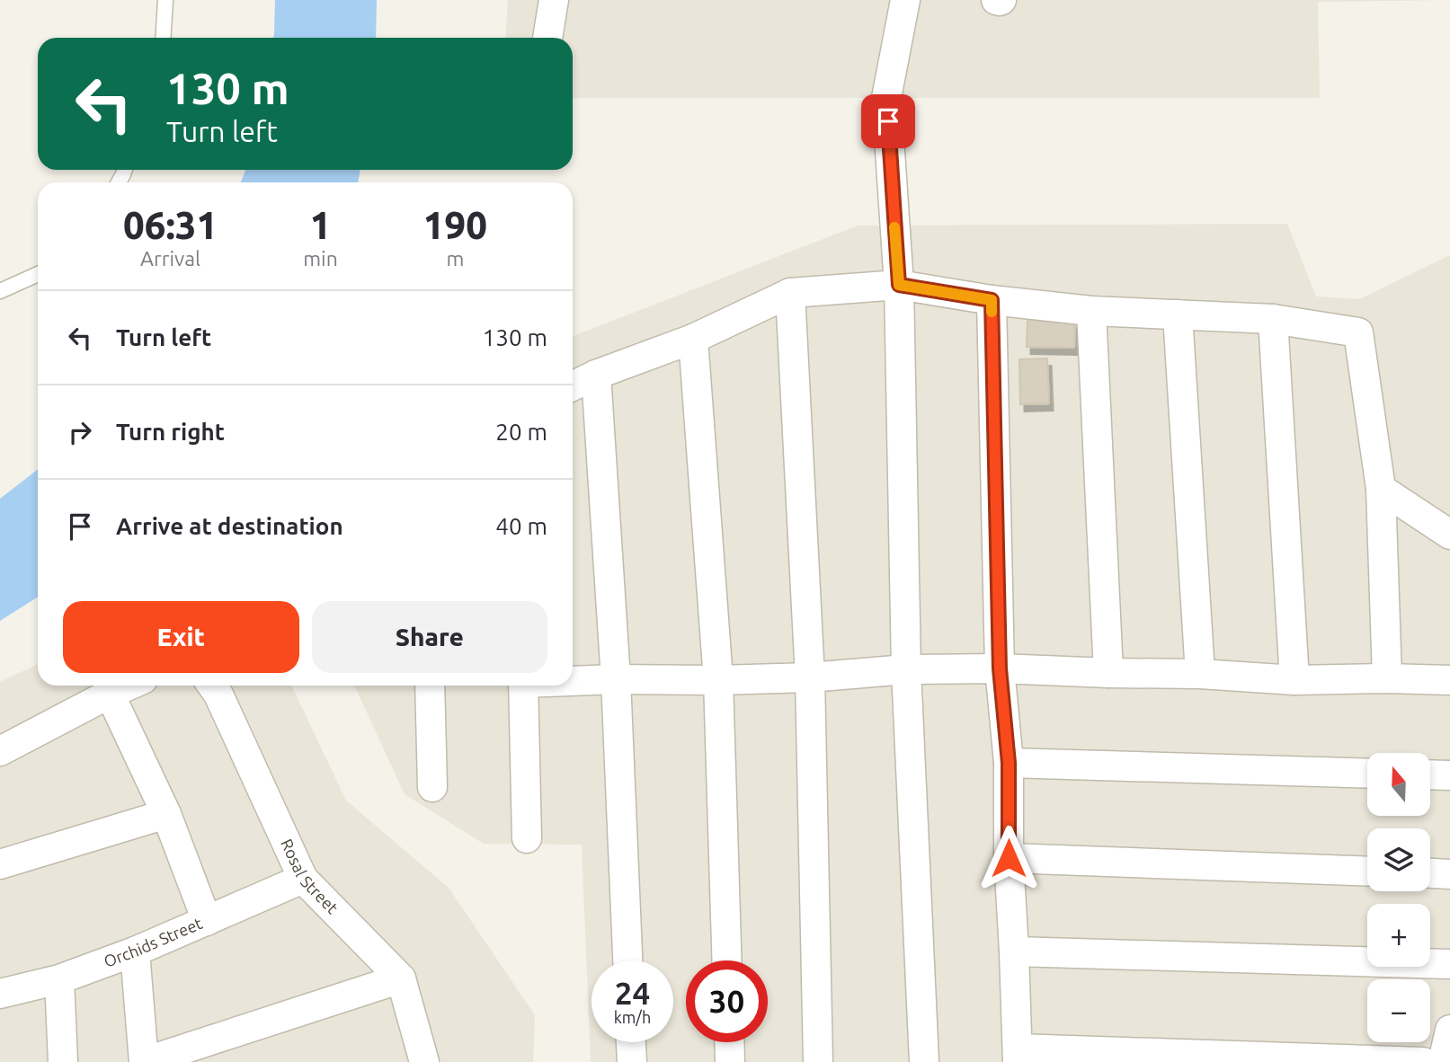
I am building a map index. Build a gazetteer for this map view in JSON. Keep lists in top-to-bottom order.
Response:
{
  "streets": {
    "street": ["Rosal Street", "Orchids Street"]
  },
  "crossings": [
    ["Rosal Street", "Orchids Street"]
  ],
  "north": "top",
  "page": {
    "turn": ["130 m", "Turn left"],
    "eta": [
      "06:31",
      "Arrival",
      "1",
      "min",
      "190",
      "m"
    ],
    "list": [
      {
        "name": "Turn left",
        "value": "130 m"
      },
      {
        "name": "Turn right",
        "value": "20 m"
      },
      {
        "name": "Arrive at destination",
        "value": "40 m"
      }
    ],
    "buttons": ["Exit", "Share"],
    "map_buttons": ["+", "−"],
    "speed": "24 km/h",
    "limit": "30"
  }
}
